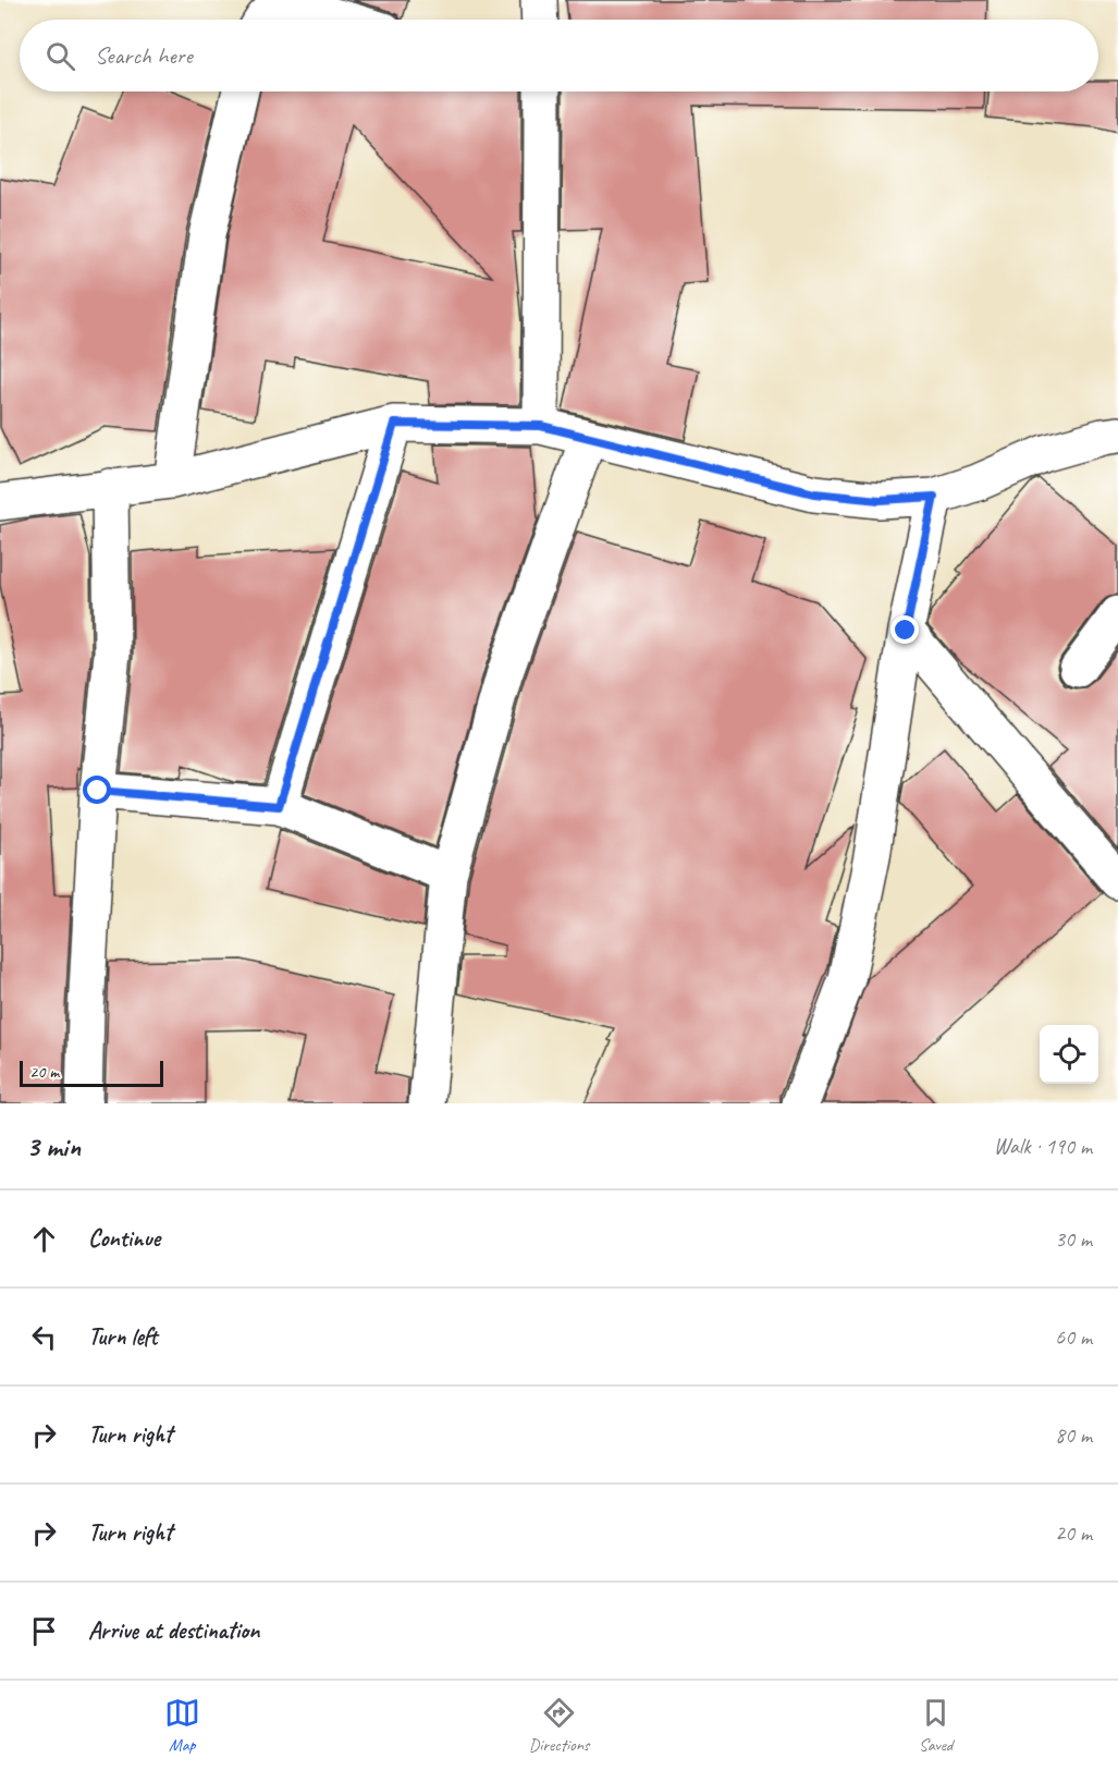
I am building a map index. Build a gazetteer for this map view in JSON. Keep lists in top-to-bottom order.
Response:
{
  "scale_bar": "20 m",
  "page": {
    "search": "Search here",
    "scale": "20 m",
    "heading": ["3 min", "Walk · 190 m"],
    "list": [
      ["Continue", "30 m"],
      ["Turn left", "60 m"],
      ["Turn right", "80 m"],
      ["Turn right", "20 m"],
      "Arrive at destination"
    ],
    "nav": ["Map", "Directions", "Saved"]
  }
}
